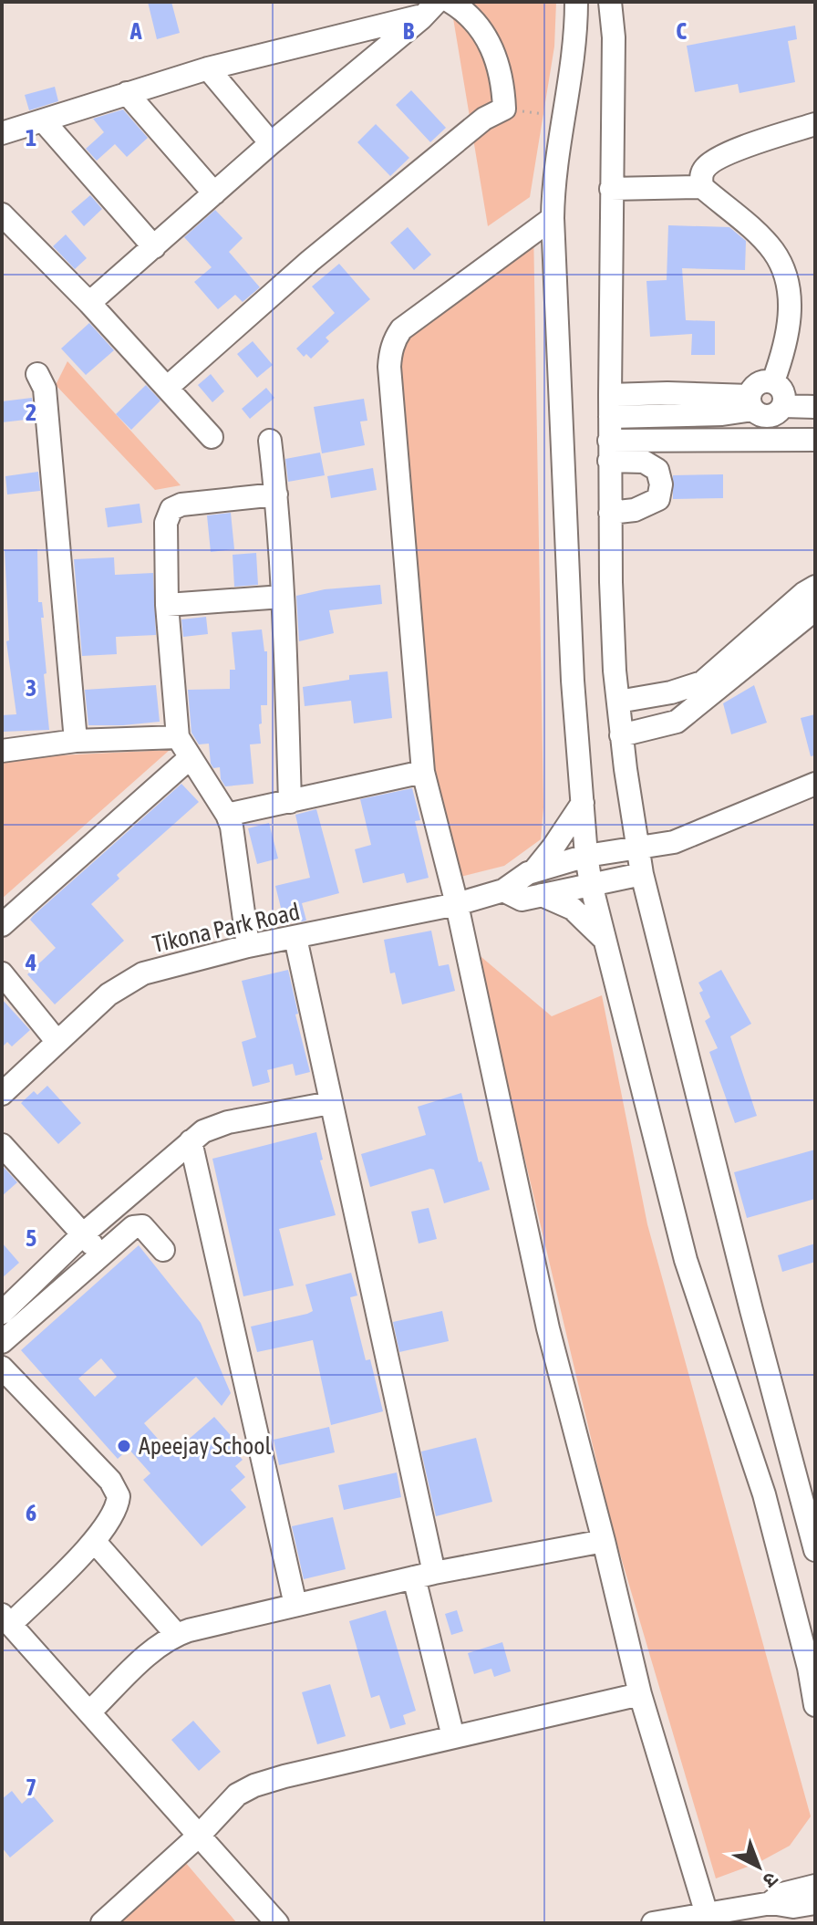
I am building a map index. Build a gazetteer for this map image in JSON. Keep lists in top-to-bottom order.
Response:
{
  "streets": {
    "street": ["Tikona Park Road"]
  },
  "places": ["Apeejay School"],
  "north": "bottom right",
  "grid": {
    "columns": ["A", "B", "C"],
    "rows": [
      "1",
      "2",
      "3",
      "4",
      "5",
      "6",
      "7"
    ]
  }
}
